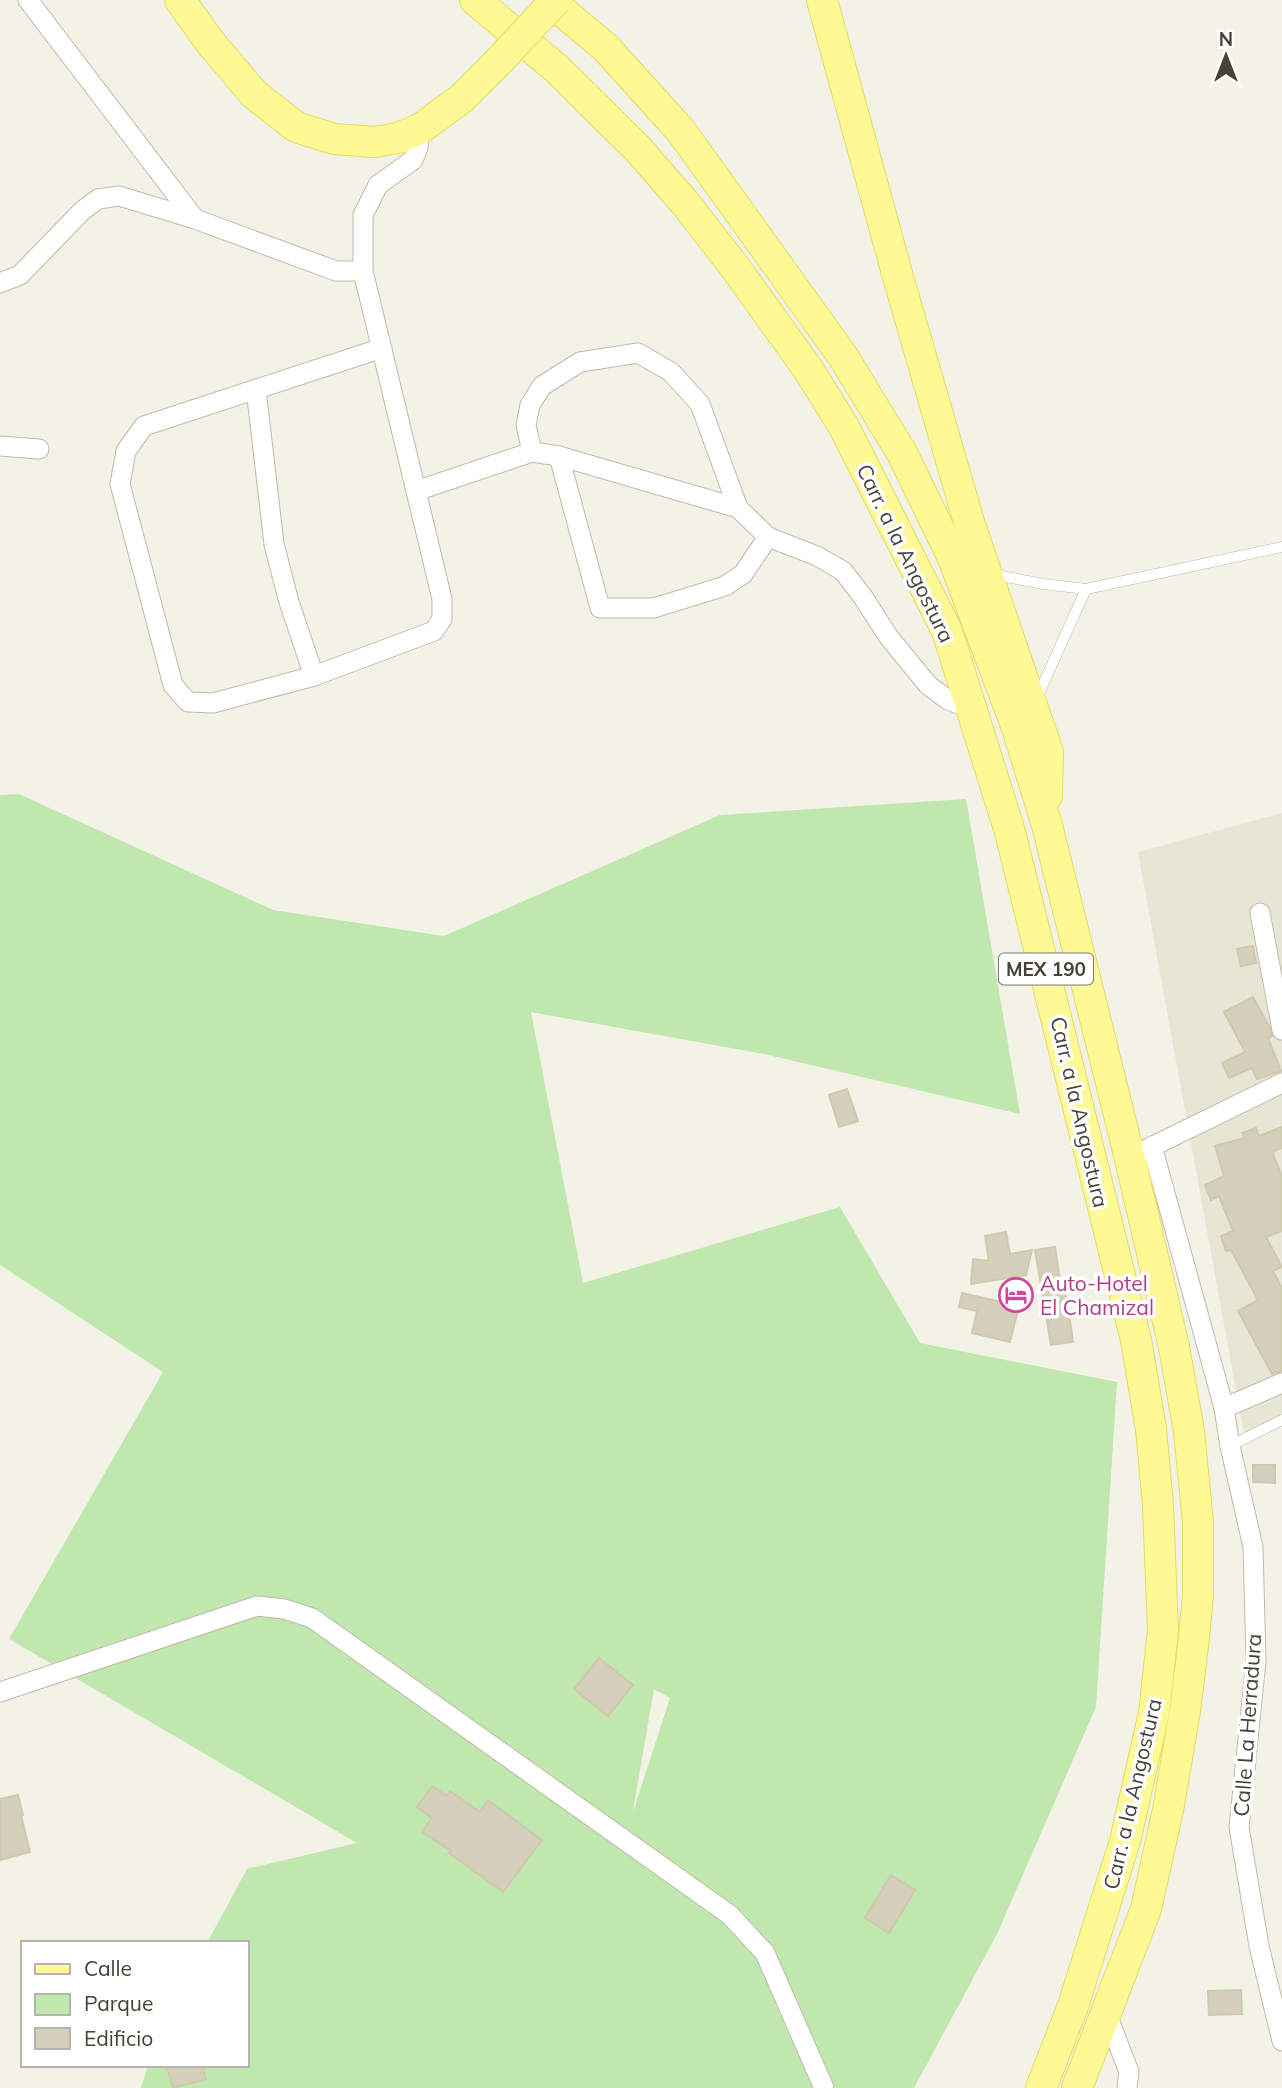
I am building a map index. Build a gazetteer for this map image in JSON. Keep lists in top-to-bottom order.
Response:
{
  "streets": {
    "main road": ["Carr. a la Angostura", "MEX 190"],
    "street": ["Calle La Herradura"]
  },
  "crossings": [
    ["Carr. a la Angostura", "Calle La Herradura"]
  ],
  "places": {
    "hotel": ["Auto-Hotel El Chamizal"]
  },
  "legend": ["Calle", "Parque", "Edificio"],
  "north": "top"
}
